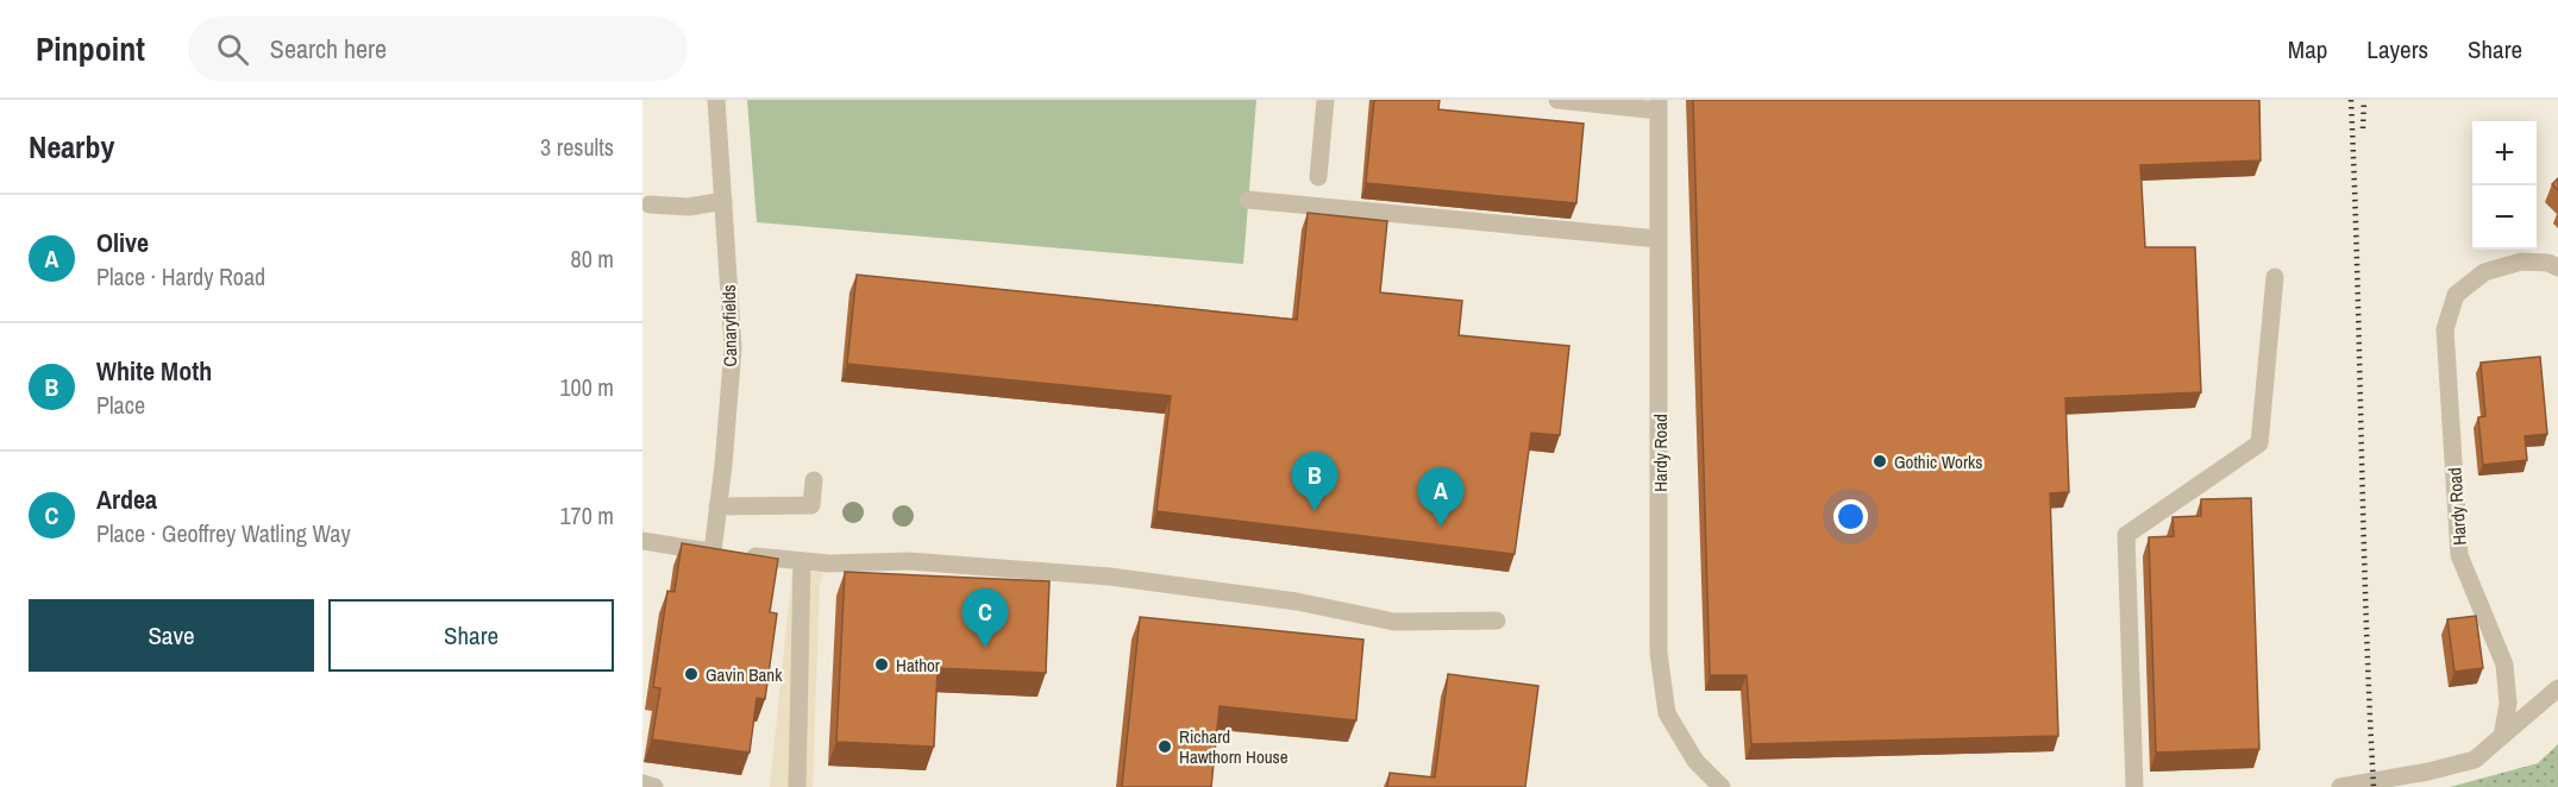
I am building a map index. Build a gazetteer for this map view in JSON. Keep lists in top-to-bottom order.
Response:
{
  "streets": {
    "street": ["Canaryfields", "Hardy Road"]
  },
  "places": [
    "Gothic Works",
    "Hathor",
    "Gavin Bank",
    "Richard Hawthorn House"
  ],
  "page": {
    "header": "Pinpoint",
    "search": "Search here",
    "nav": ["Map", "Layers", "Share"],
    "heading": ["Nearby", "3 results"],
    "map_buttons": ["+", "−"],
    "list": [
      {
        "mark": "A",
        "name": "Olive",
        "note": "Place · Hardy Road",
        "value": "80 m"
      },
      {
        "mark": "B",
        "name": "White Moth",
        "note": "Place",
        "value": "100 m"
      },
      {
        "mark": "C",
        "name": "Ardea",
        "note": "Place · Geoffrey Watling Way",
        "value": "170 m"
      }
    ],
    "pins": ["B", "A", "C"],
    "buttons": ["Save", "Share"]
  }
}
